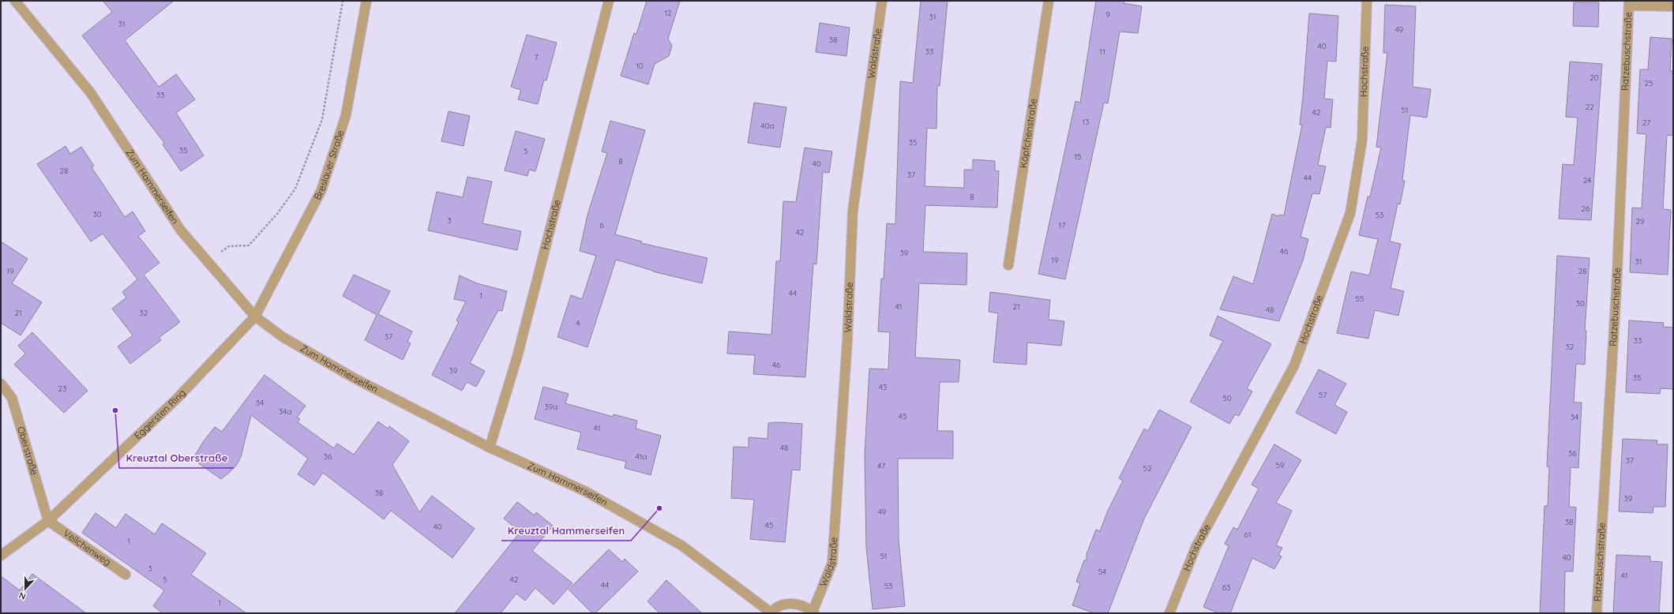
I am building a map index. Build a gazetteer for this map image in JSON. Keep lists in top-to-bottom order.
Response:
{
  "streets": {
    "street": [
      "Ratzebuschstraße",
      "Waldstraße",
      "Hochstraße",
      "Köpfchenstraße",
      "Breslauer Straße",
      "Zum Hammerseifen",
      "Eggersten Ring",
      "Oberstraße",
      "Veilchenweg"
    ]
  },
  "crossings": [
    ["Waldstraße", "Zum Hammerseifen"],
    ["Hochstraße", "Zum Hammerseifen"],
    ["Breslauer Straße", "Zum Hammerseifen"],
    ["Breslauer Straße", "Eggersten Ring"],
    ["Zum Hammerseifen", "Eggersten Ring"],
    ["Eggersten Ring", "Oberstraße"],
    ["Eggersten Ring", "Veilchenweg"],
    ["Oberstraße", "Veilchenweg"]
  ],
  "places": ["Kreuztal Oberstraße", "Kreuztal Hammerseifen"],
  "house_numbers": [
    "12",
    "9",
    "31",
    "31",
    "49",
    "38",
    "40",
    "33",
    "11",
    "7",
    "10",
    "20",
    "25",
    "33",
    "22",
    "51",
    "42",
    "13",
    "27",
    "40a",
    "35",
    "35",
    "5",
    "15",
    "8",
    "40",
    "28",
    "37",
    "44",
    "24",
    "8",
    "26",
    "30",
    "53",
    "3",
    "29",
    "6",
    "17",
    "42",
    "46",
    "39",
    "19",
    "31",
    "19",
    "28",
    "44",
    "1",
    "55",
    "30",
    "41",
    "21",
    "48",
    "21",
    "32",
    "4",
    "37",
    "33",
    "32",
    "46",
    "39",
    "35",
    "43",
    "23",
    "57",
    "50",
    "34",
    "39a",
    "34a",
    "45",
    "34",
    "41",
    "48",
    "36",
    "36",
    "41a",
    "37",
    "59",
    "47",
    "52",
    "38",
    "39",
    "49",
    "38",
    "45",
    "40",
    "61",
    "1",
    "51",
    "40",
    "3",
    "54",
    "41",
    "5",
    "42",
    "44",
    "53",
    "63",
    "1"
  ],
  "north": "bottom"
}
